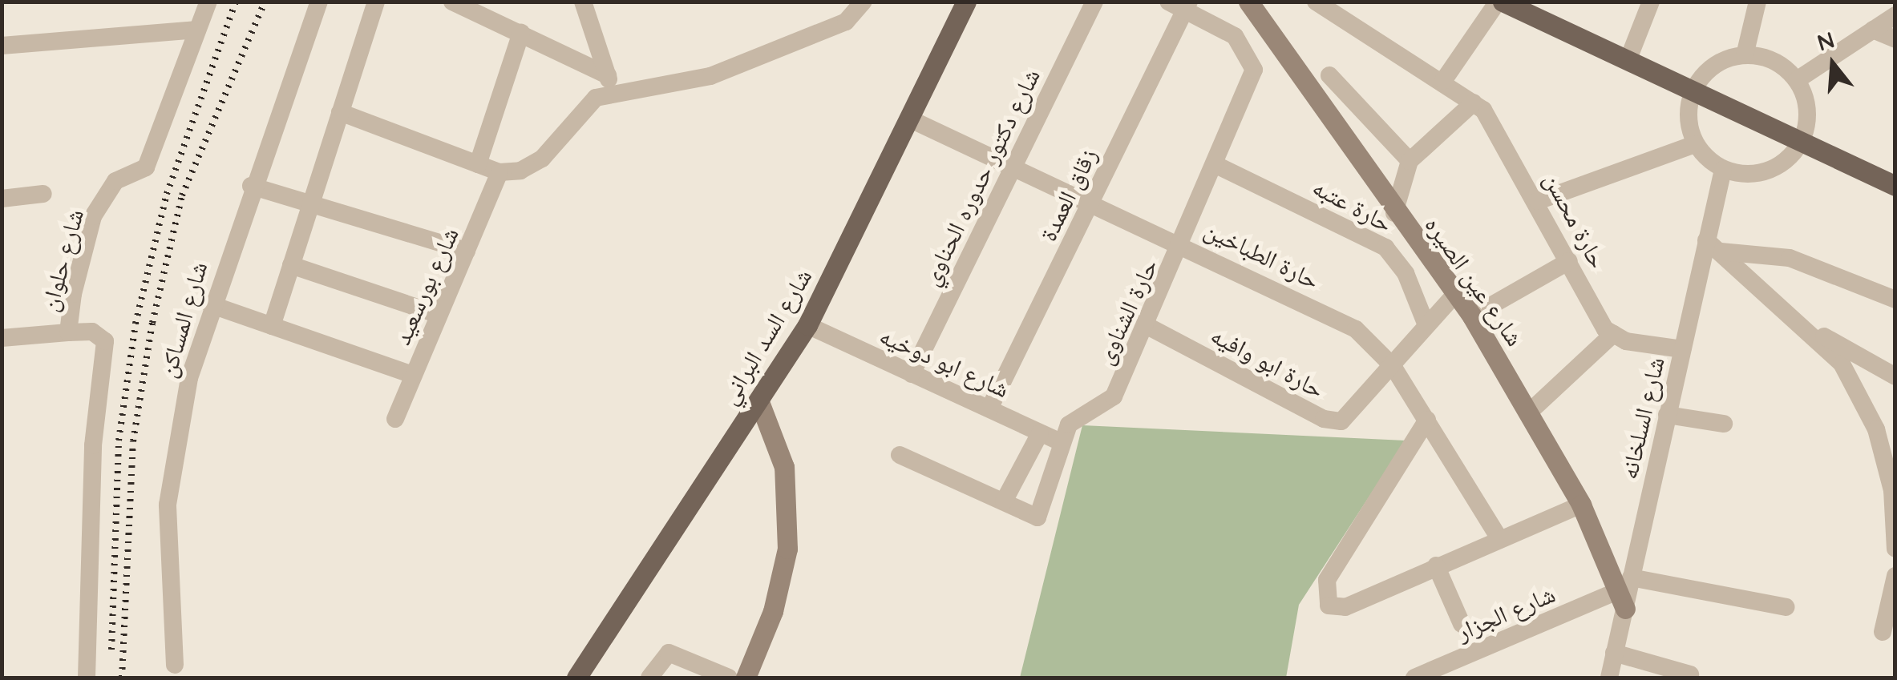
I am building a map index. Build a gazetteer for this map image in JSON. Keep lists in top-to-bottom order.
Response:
{
  "streets": {
    "main road": ["شارع السد البراني"],
    "street": [
      "شارع دكتور حدوره الحناوي",
      "زقاق العمدة",
      "حارة عتبه",
      "حارة محسن",
      "حارة الطباخين",
      "شارع حلوان",
      "شارع عين الصيره",
      "شارع بورسعيد",
      "حارة الشناوى",
      "شارع المساكن",
      "شارع ابو دوخيه",
      "حارة ابو وافيه",
      "شارع السلخانه",
      "شارع الجزار"
    ]
  },
  "crossings": [
    ["شارع دكتور حدوره الحناوي", "حارة الطباخين"],
    ["شارع دكتور حدوره الحناوي", "شارع ابو دوخيه"],
    ["زقاق العمدة", "حارة الطباخين"],
    ["زقاق العمدة", "حارة الشناوى"],
    ["زقاق العمدة", "شارع ابو دوخيه"],
    ["حارة عتبه", "حارة الشناوى"],
    ["حارة عتبه", "حارة ابو وافيه"],
    ["حارة الطباخين", "حارة الشناوى"],
    ["حارة الطباخين", "شارع السد البراني"],
    ["حارة الطباخين", "حارة ابو وافيه"],
    ["شارع عين الصيره", "حارة ابو وافيه"],
    ["شارع عين الصيره", "شارع السلخانه"],
    ["شارع عين الصيره", "شارع الجزار"],
    ["حارة الشناوى", "شارع ابو دوخيه"],
    ["حارة الشناوى", "حارة ابو وافيه"],
    ["شارع السد البراني", "شارع ابو دوخيه"],
    ["شارع السلخانه", "شارع الجزار"]
  ],
  "north": "top"
}
